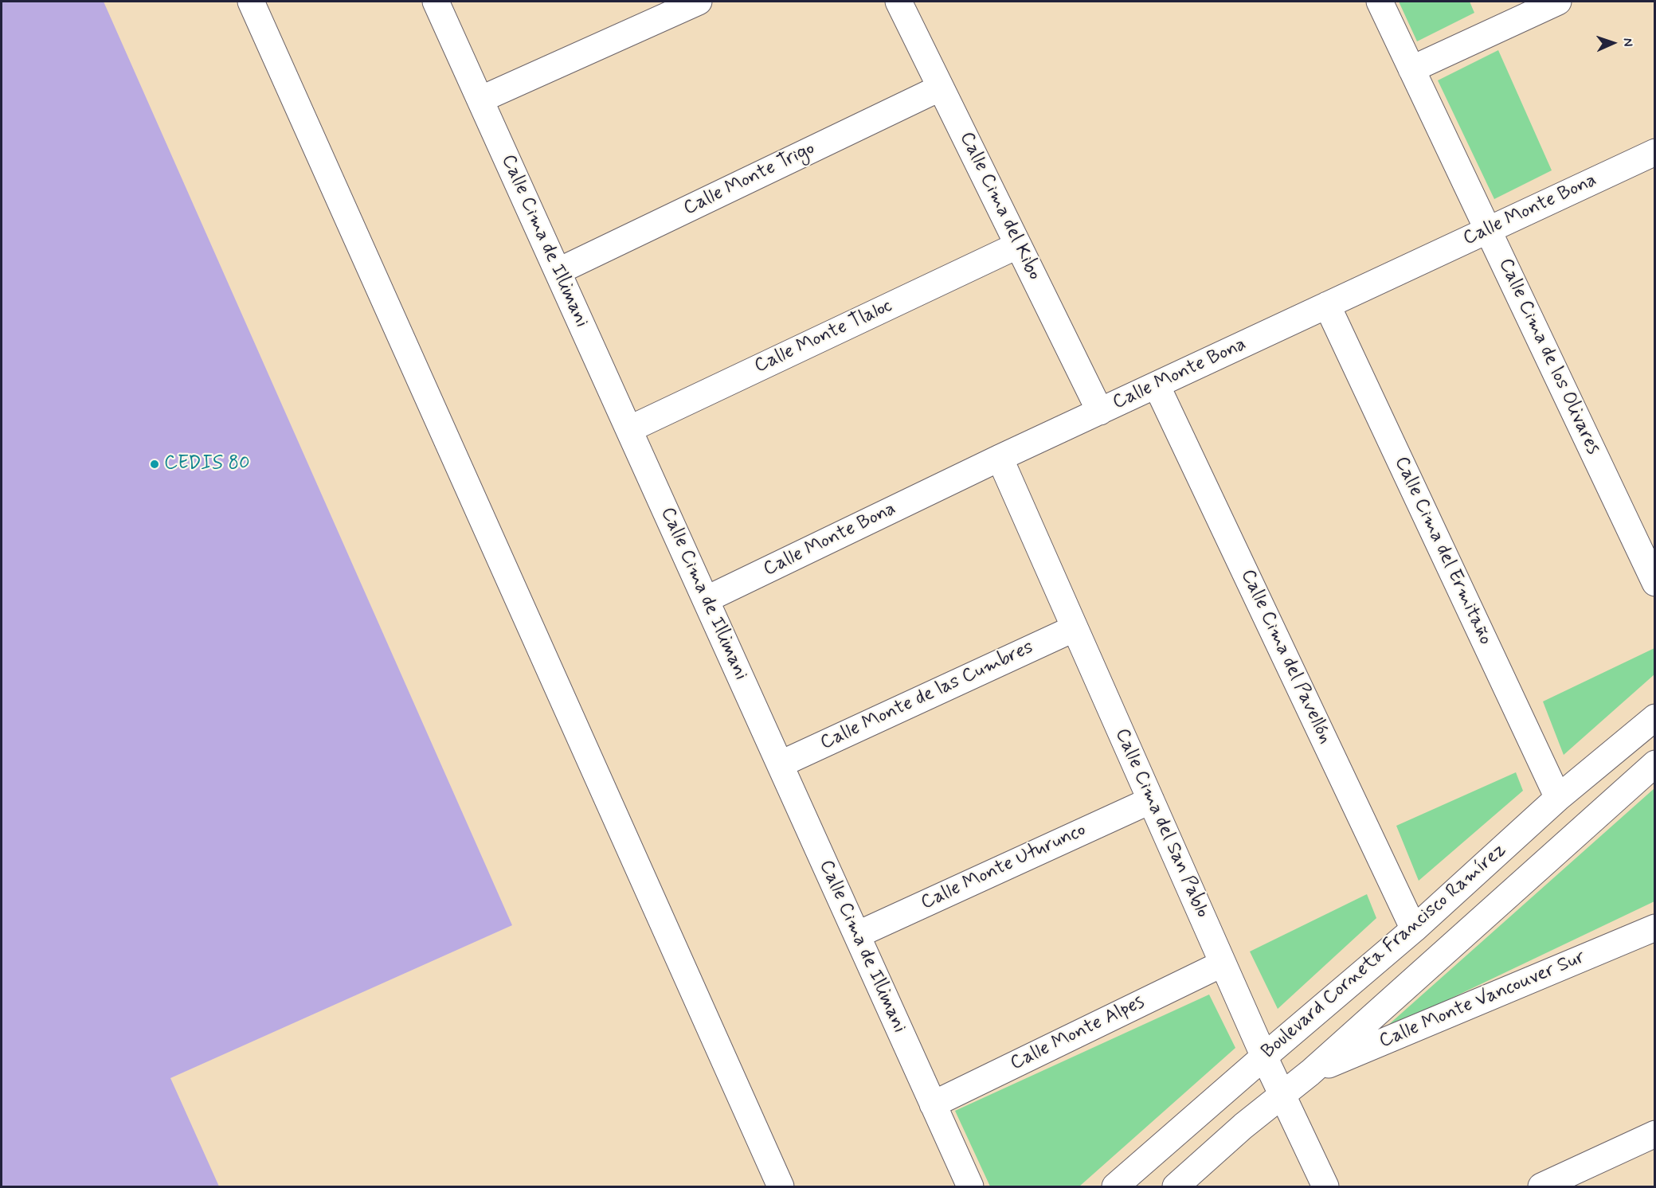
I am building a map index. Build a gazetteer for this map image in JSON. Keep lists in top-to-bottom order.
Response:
{
  "streets": {
    "street": [
      "Calle Monte Trigo",
      "Calle Cima del Kibo",
      "Calle Monte Bona",
      "Calle Cima de Illimani",
      "Calle Monte Tlaloc",
      "Calle Cima de los Olivares",
      "Calle Cima del Ermitaño",
      "Calle Cima del Pavellón",
      "Calle Monte de las Cumbres",
      "Calle Cima del San Pablo",
      "Calle Monte Uturunco",
      "Boulevard Corneta Francisco Ramírez",
      "Calle Monte Vancouver Sur",
      "Calle Monte Alpes"
    ]
  },
  "crossings": [
    ["Calle Monte Trigo", "Calle Cima del Kibo"],
    ["Calle Monte Trigo", "Calle Cima de Illimani"],
    ["Calle Cima del Kibo", "Calle Monte Bona"],
    ["Calle Cima del Kibo", "Calle Monte Tlaloc"],
    ["Calle Monte Bona", "Calle Cima de Illimani"],
    ["Calle Monte Bona", "Calle Cima de los Olivares"],
    ["Calle Monte Bona", "Calle Cima del Ermitaño"],
    ["Calle Monte Bona", "Calle Cima del Pavellón"],
    ["Calle Monte Bona", "Calle Cima del San Pablo"],
    ["Calle Cima de Illimani", "Calle Monte Tlaloc"],
    ["Calle Cima de Illimani", "Calle Monte de las Cumbres"],
    ["Calle Cima de Illimani", "Calle Monte Uturunco"],
    ["Calle Cima de Illimani", "Calle Monte Alpes"],
    ["Calle Cima del Ermitaño", "Boulevard Corneta Francisco Ramírez"],
    ["Calle Cima del Pavellón", "Boulevard Corneta Francisco Ramírez"],
    ["Calle Monte de las Cumbres", "Calle Cima del San Pablo"],
    ["Calle Cima del San Pablo", "Calle Monte Uturunco"],
    ["Calle Cima del San Pablo", "Boulevard Corneta Francisco Ramírez"],
    ["Calle Cima del San Pablo", "Calle Monte Alpes"],
    ["Boulevard Corneta Francisco Ramírez", "Calle Monte Vancouver Sur"]
  ],
  "places": ["CEDIS 80"],
  "north": "right"
}
